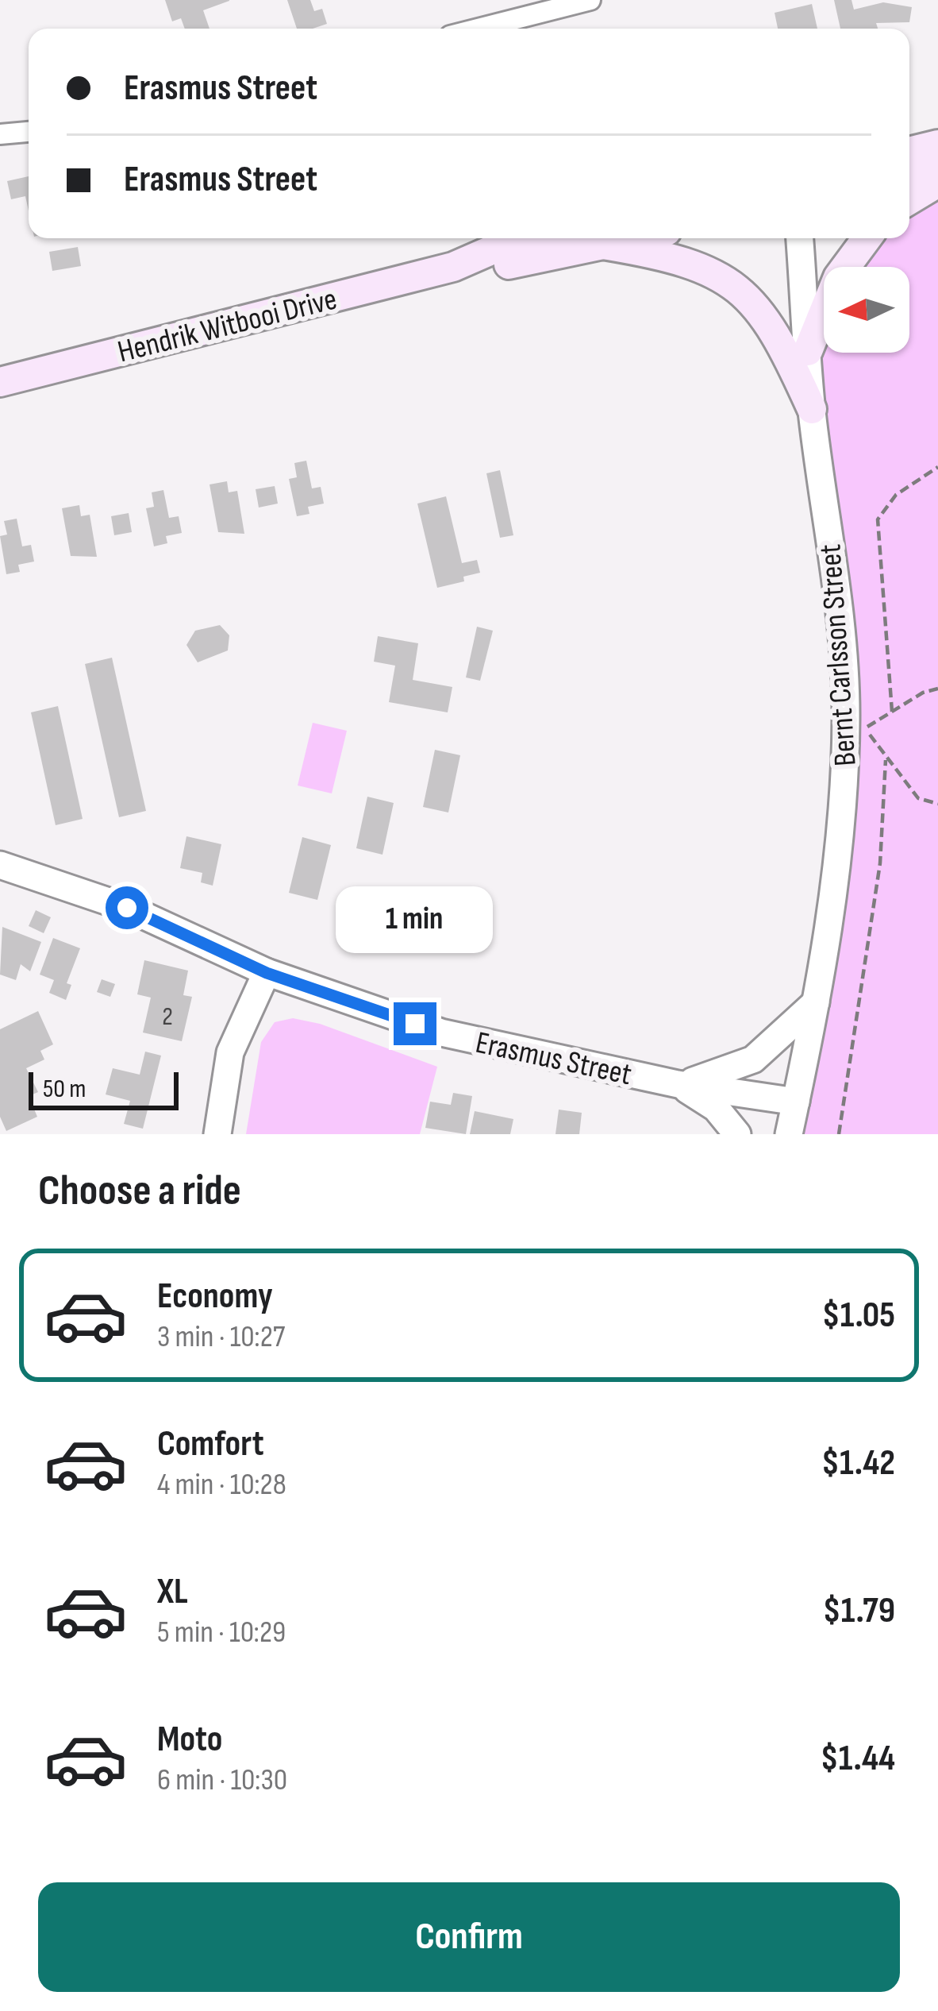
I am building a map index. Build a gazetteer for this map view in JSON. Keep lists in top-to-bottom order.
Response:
{
  "streets": {
    "main road": ["Hendrik Witbooi Drive"],
    "street": ["Bernt Carlsson Street", "Erasmus Street"]
  },
  "crossings": [
    ["Bernt Carlsson Street", "Erasmus Street"]
  ],
  "house_numbers": ["2"],
  "scale_bar": "50 m",
  "north": "left",
  "page": {
    "banner": ["Erasmus Street", "Erasmus Street"],
    "bubble": "1 min",
    "scale": "50 m",
    "heading": "Choose a ride",
    "list": [
      {
        "name": "Economy",
        "note": "3 min · 10:27",
        "value": "$1.05"
      },
      {
        "name": "Comfort",
        "note": "4 min · 10:28",
        "value": "$1.42"
      },
      {
        "name": "XL",
        "note": "5 min · 10:29",
        "value": "$1.79"
      },
      {
        "name": "Moto",
        "note": "6 min · 10:30",
        "value": "$1.44"
      }
    ],
    "buttons": "Confirm"
  }
}
